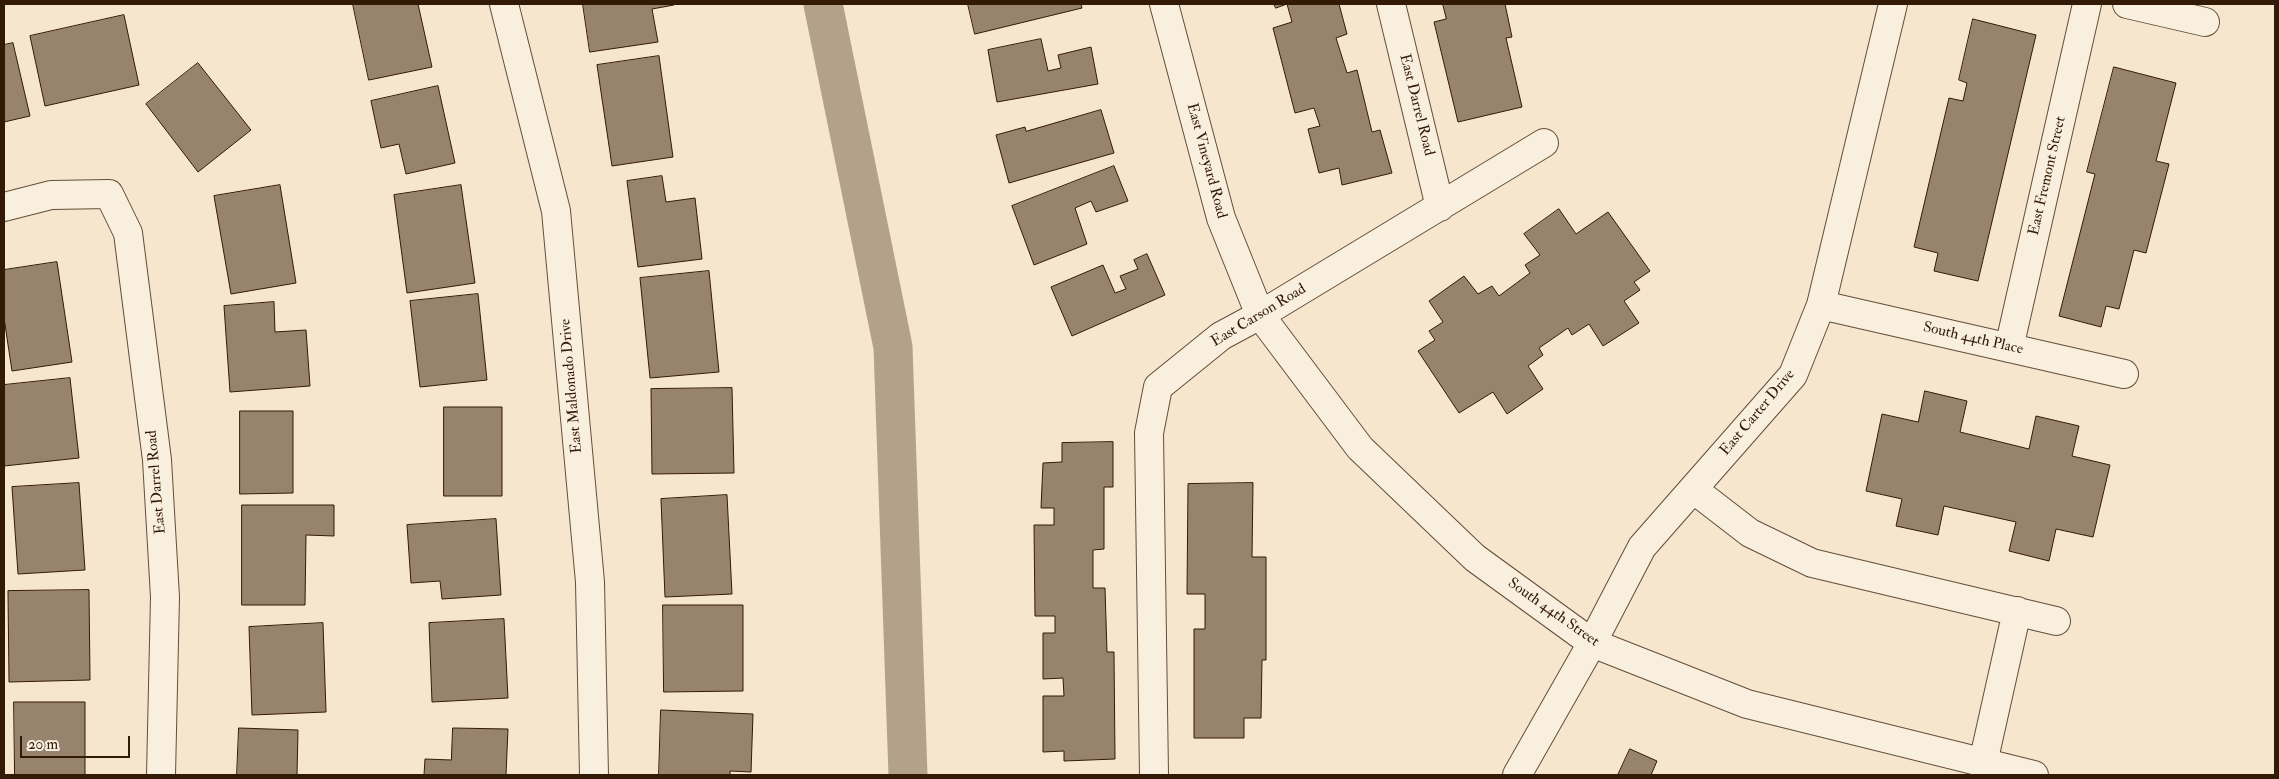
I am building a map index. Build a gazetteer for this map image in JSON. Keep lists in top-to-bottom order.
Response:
{
  "streets": {
    "street": [
      "East Darrel Road",
      "East Vineyard Road",
      "East Fremont Street",
      "East Carson Road",
      "South 44th Place",
      "East Maldonado Drive",
      "East Carter Drive",
      "South 44th Street"
    ]
  },
  "crossings": [
    ["East Darrel Road", "East Carson Road"],
    ["East Vineyard Road", "East Carson Road"],
    ["East Vineyard Road", "South 44th Street"],
    ["East Fremont Street", "South 44th Place"],
    ["East Carson Road", "South 44th Street"],
    ["South 44th Place", "East Carter Drive"],
    ["East Carter Drive", "South 44th Street"]
  ],
  "scale_bar": "20 m"
}
